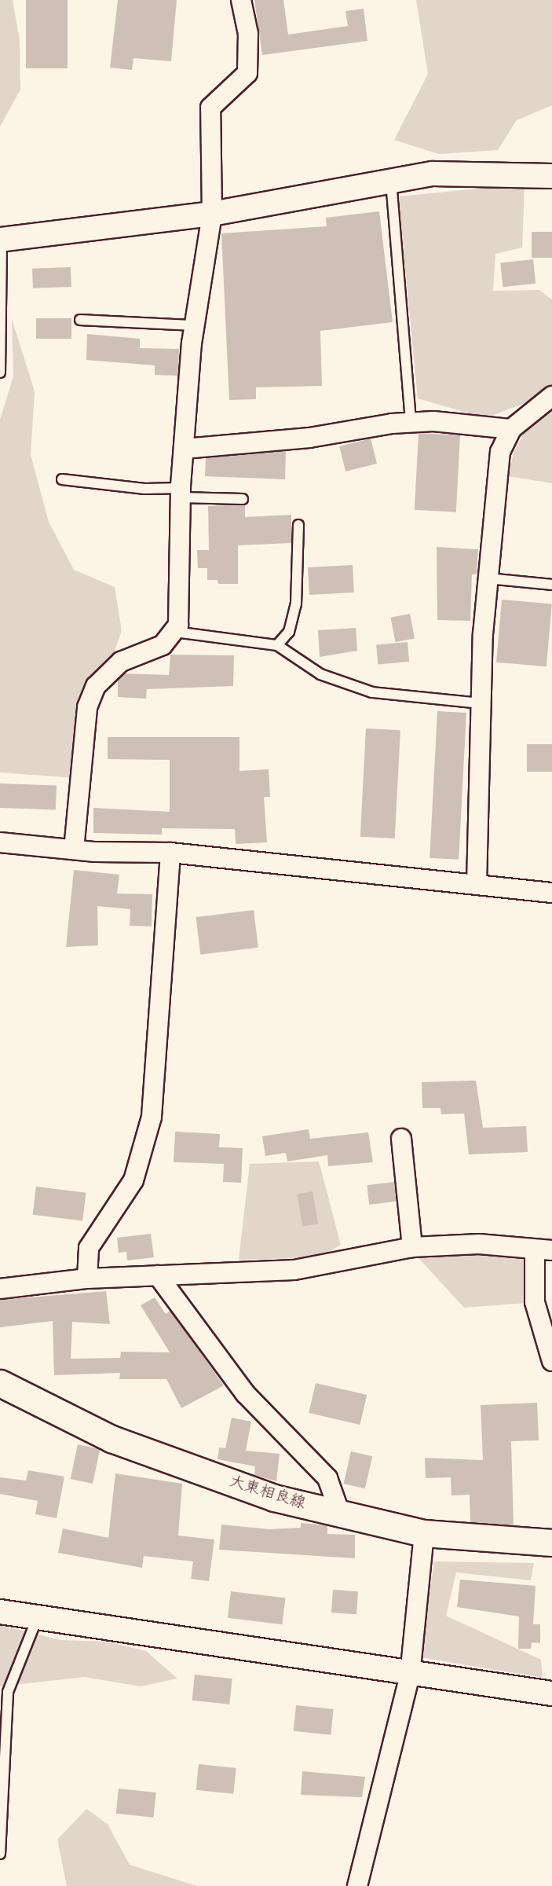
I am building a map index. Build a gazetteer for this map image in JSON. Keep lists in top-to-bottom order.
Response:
{
  "streets": {
    "main road": ["大東相良線"]
  }
}
